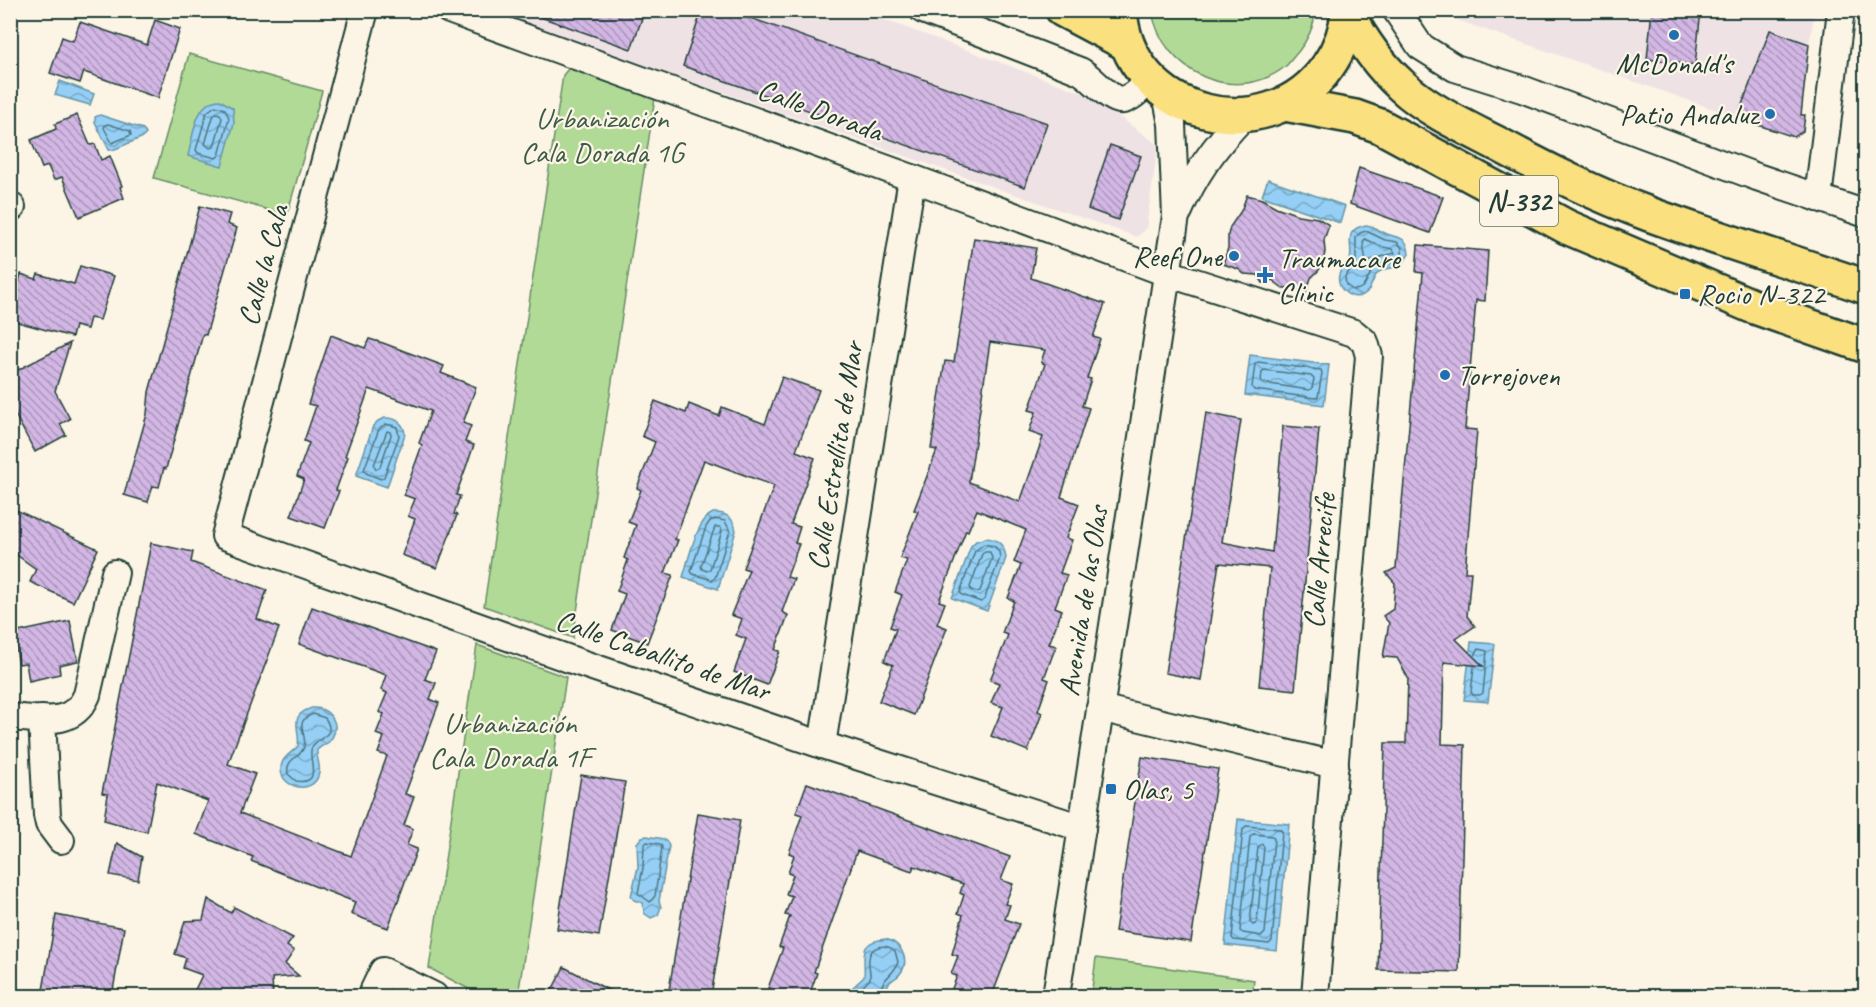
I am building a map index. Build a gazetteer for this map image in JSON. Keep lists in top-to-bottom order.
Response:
{
  "streets": {
    "highway": ["N-332"],
    "street": [
      "Calle Dorada",
      "Calle la Cala",
      "Calle Estrellita de Mar",
      "Calle Arrecife",
      "Avenida de las Olas",
      "Calle Caballito de Mar"
    ]
  },
  "crossings": [
    ["Calle Dorada", "Calle Estrellita de Mar"],
    ["Calle Dorada", "Calle Arrecife"],
    ["Calle Dorada", "Avenida de las Olas"],
    ["N-332", "Avenida de las Olas"],
    ["Calle la Cala", "Calle Caballito de Mar"],
    ["Calle Estrellita de Mar", "Calle Caballito de Mar"],
    ["Calle Arrecife", "Avenida de las Olas"],
    ["Avenida de las Olas", "Calle Caballito de Mar"]
  ],
  "parks": ["Urbanización Cala Dorada 1G", "Urbanización Cala Dorada 1F"],
  "places": {
    "other": [
      "McDonald's",
      "Patio Andaluz",
      "Reef One",
      "Torrejoven"
    ],
    "health": ["Traumacare Clinic"],
    "transit": ["Rocio N-322", "Olas, 5"]
  }
}
